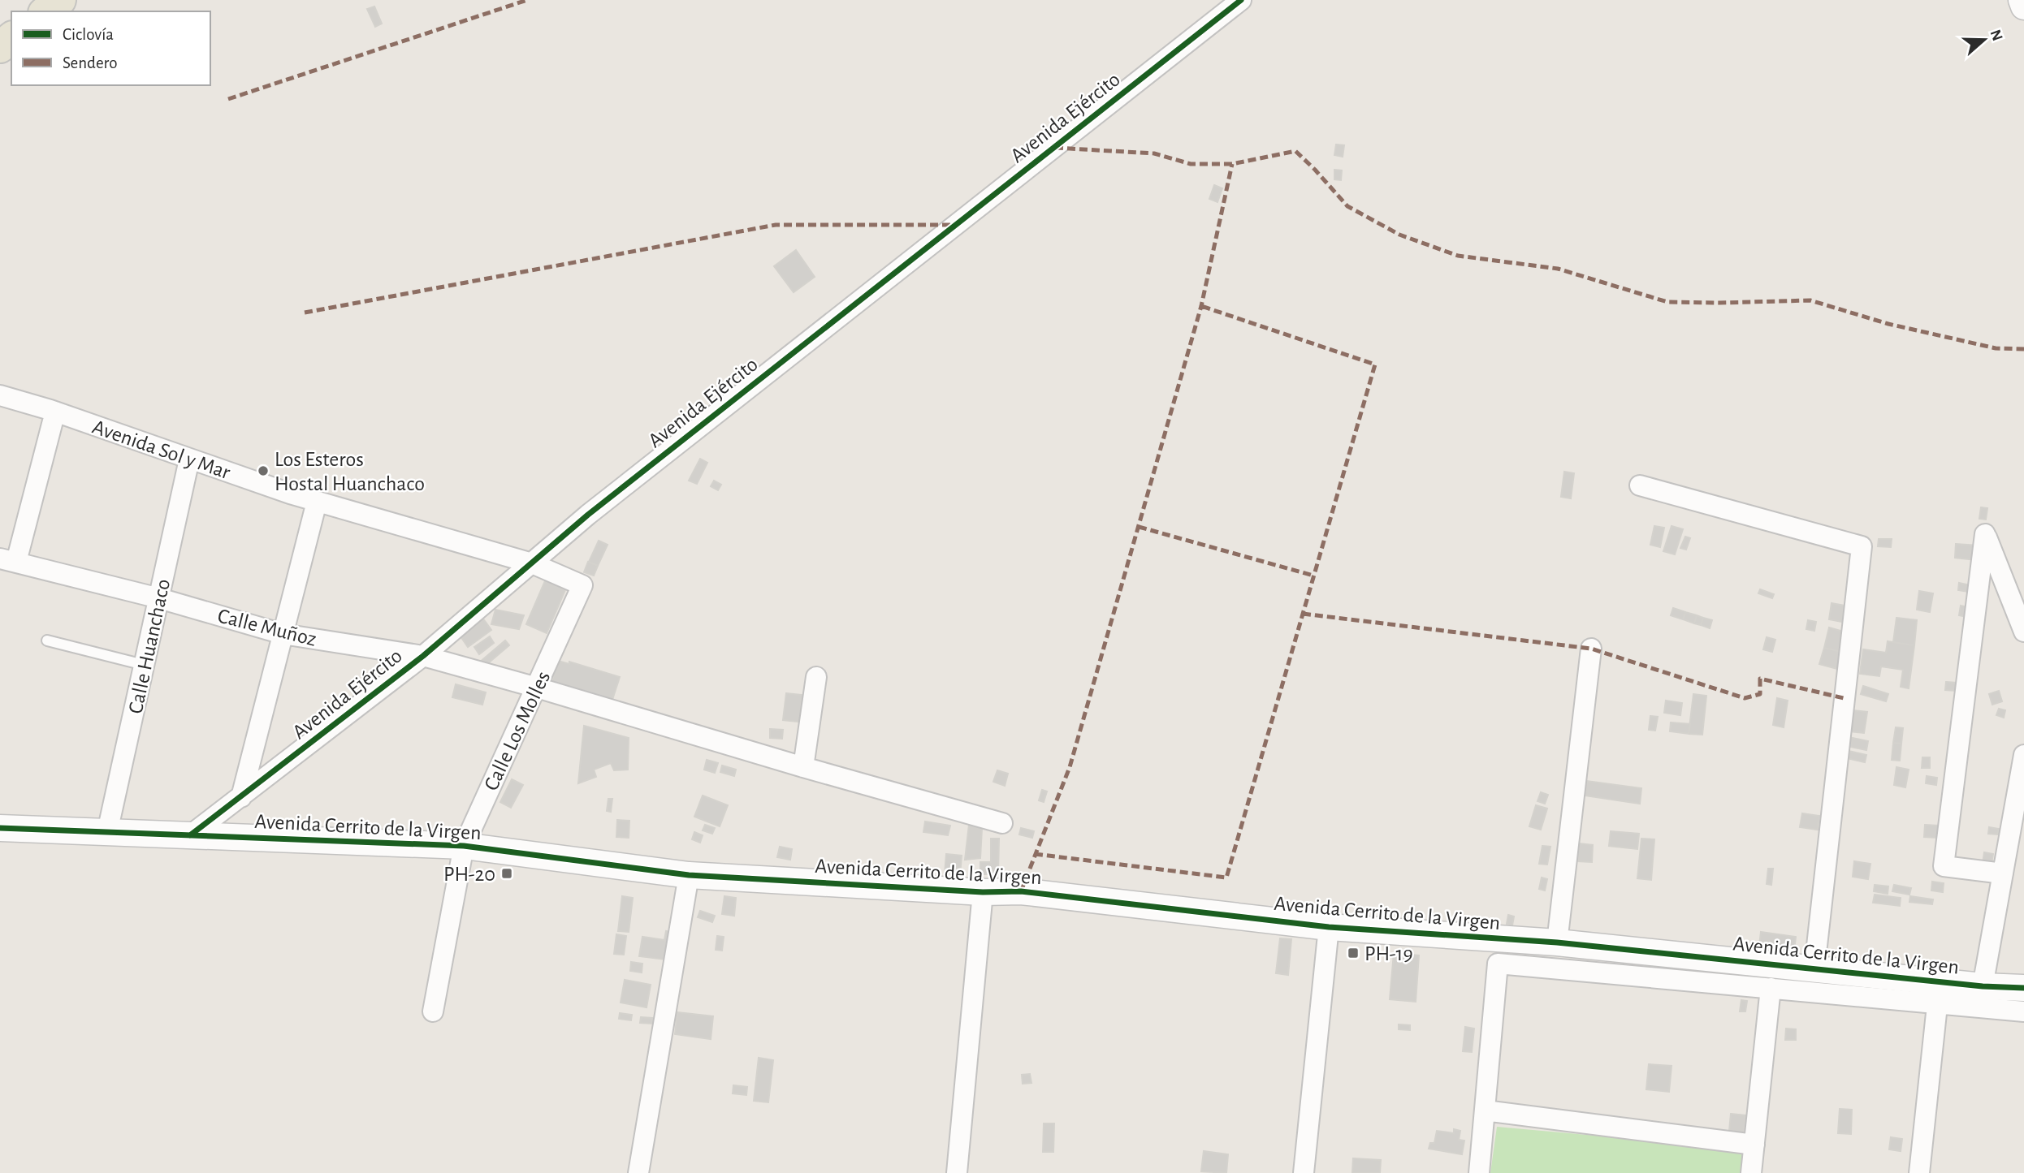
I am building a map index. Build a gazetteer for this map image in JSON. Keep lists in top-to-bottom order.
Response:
{
  "streets": {
    "street": [
      "Avenida Ejército",
      "Avenida Sol y Mar",
      "Calle Muñoz",
      "Calle Huanchaco",
      "Calle Los Molles",
      "Avenida Cerrito de la Virgen"
    ]
  },
  "crossings": [
    ["Avenida Ejército", "Avenida Sol y Mar"],
    ["Avenida Ejército", "Calle Muñoz"],
    ["Avenida Ejército", "Avenida Cerrito de la Virgen"],
    ["Avenida Sol y Mar", "Calle Huanchaco"],
    ["Avenida Sol y Mar", "Calle Los Molles"],
    ["Calle Muñoz", "Calle Huanchaco"],
    ["Calle Muñoz", "Calle Los Molles"],
    ["Calle Huanchaco", "Avenida Cerrito de la Virgen"],
    ["Calle Los Molles", "Avenida Cerrito de la Virgen"]
  ],
  "places": {
    "other": ["Los Esteros Hostal Huanchaco"],
    "transit": ["PH-20", "PH-19"]
  },
  "legend": ["Ciclovía", "Sendero"],
  "north": "right"
}
